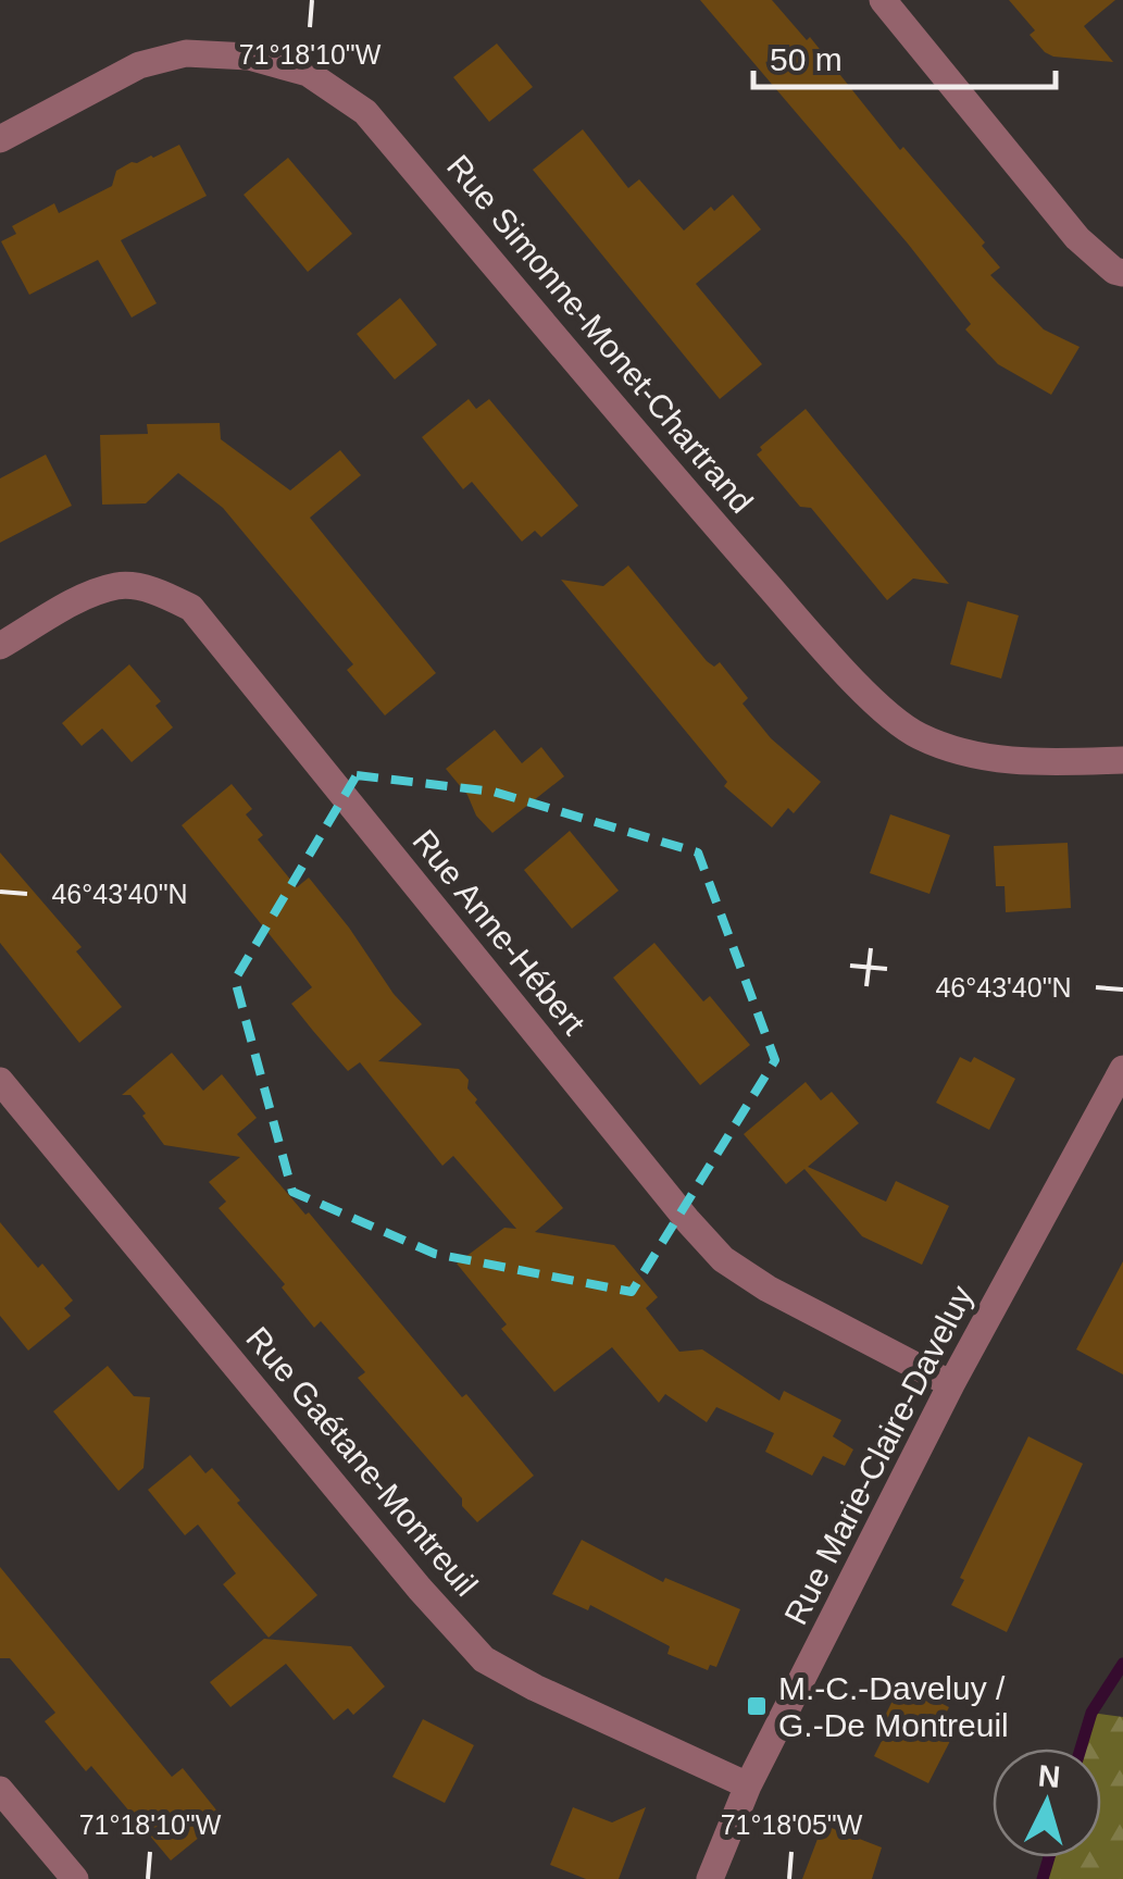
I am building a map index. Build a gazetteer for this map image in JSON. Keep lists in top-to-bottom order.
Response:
{
  "streets": {
    "street": [
      "Rue Simonne-Monet-Chartrand",
      "Rue Anne-Hébert",
      "Rue Marie-Claire-Daveluy",
      "Rue Gaétane-Montreuil"
    ]
  },
  "crossings": [
    ["Rue Anne-Hébert", "Rue Marie-Claire-Daveluy"],
    ["Rue Marie-Claire-Daveluy", "Rue Gaétane-Montreuil"]
  ],
  "places": {
    "transit": ["M.-C.-Daveluy / G.-De Montreuil"]
  },
  "scale_bar": "50 m",
  "north": "top",
  "coordinates": ["71°18'10\"W", "46°43'40\"N", "71°18'05\"W"]
}
